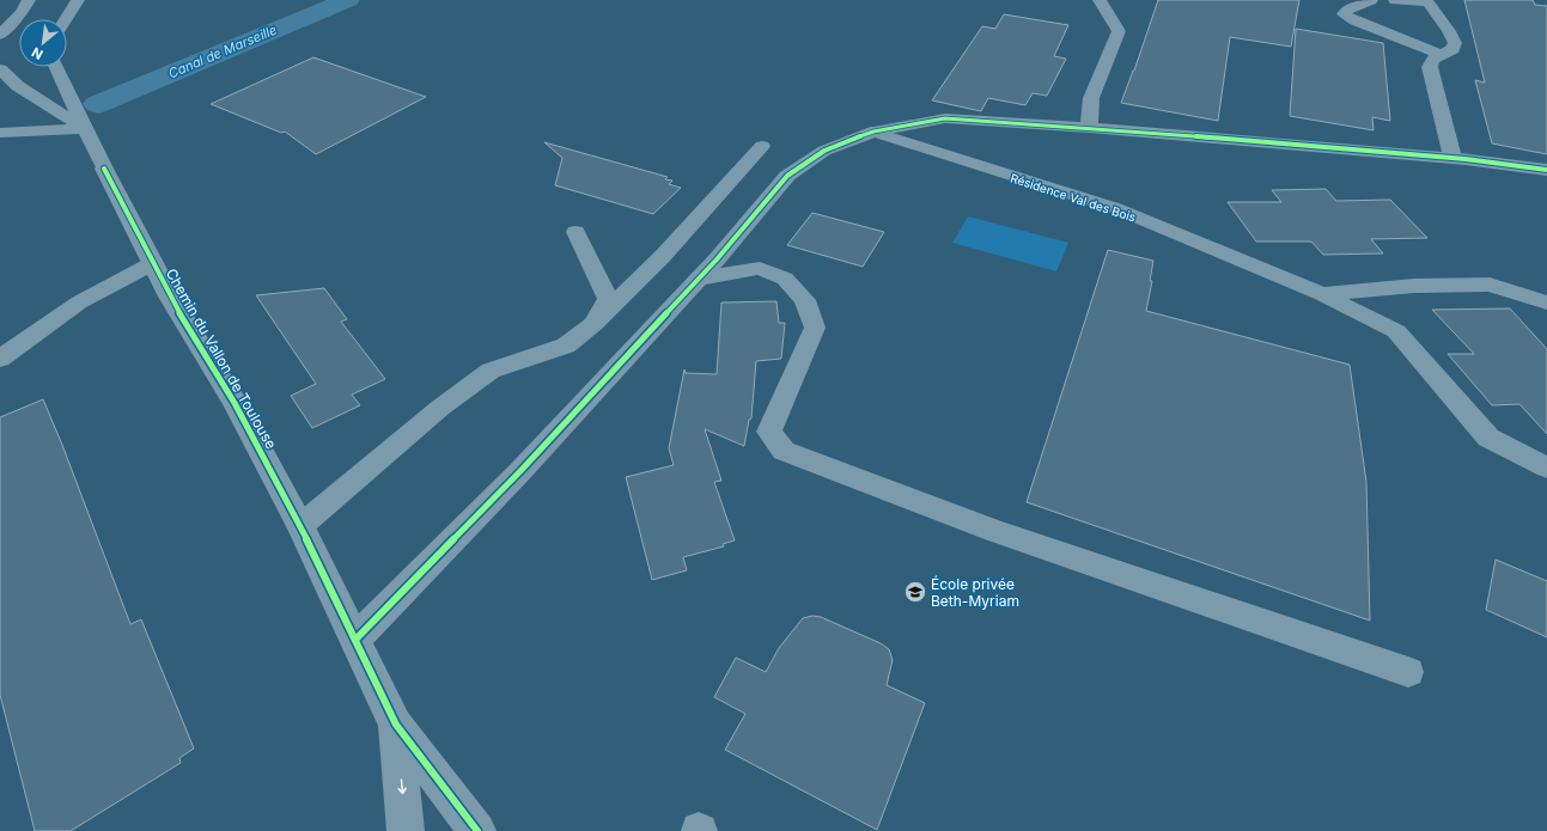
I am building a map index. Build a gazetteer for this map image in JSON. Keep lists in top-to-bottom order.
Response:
{
  "streets": {
    "street": ["Chemin du Vallon de Toulouse"],
    "lane": ["Résidence Val des Bois"]
  },
  "water": ["Canal de Marseille"],
  "places": {
    "school or university": ["École privée Beth-Myriam"]
  },
  "north": "bottom left"
}
